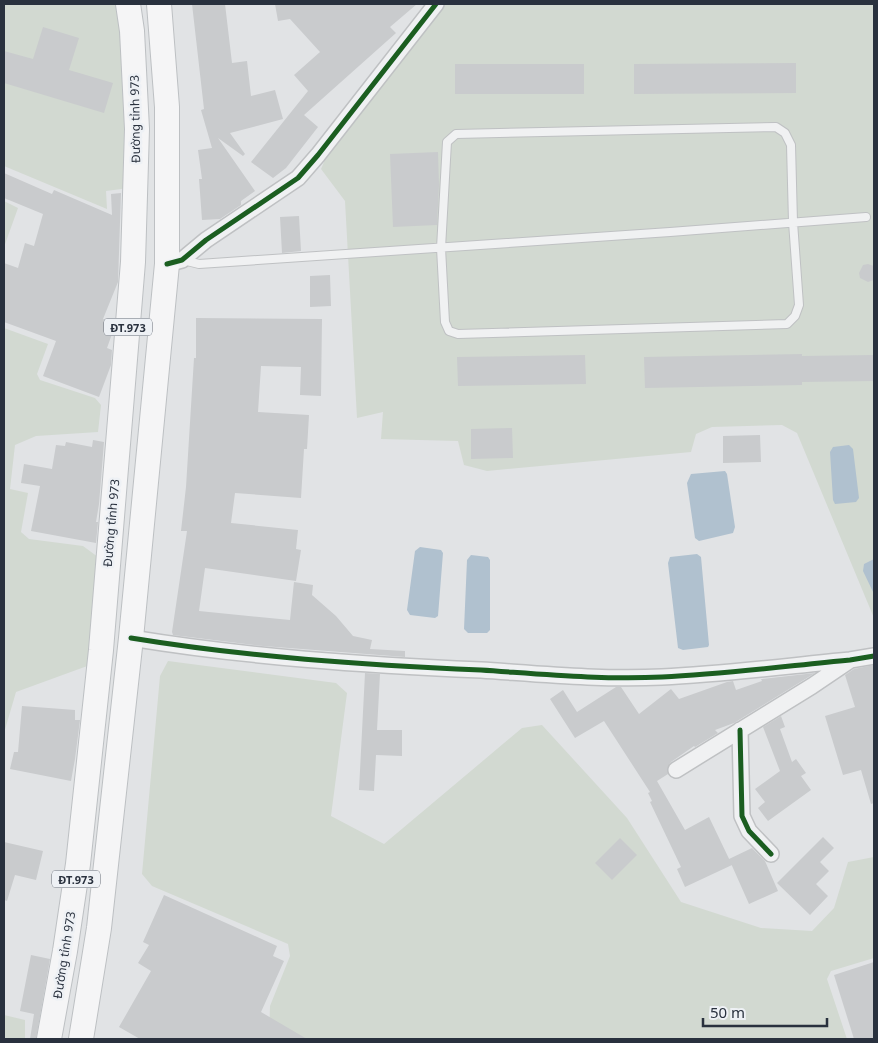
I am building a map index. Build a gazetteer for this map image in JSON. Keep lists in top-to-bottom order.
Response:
{
  "streets": {
    "main road": ["Đường tỉnh 973", "ĐT.973"]
  },
  "scale_bar": "50 m"
}
